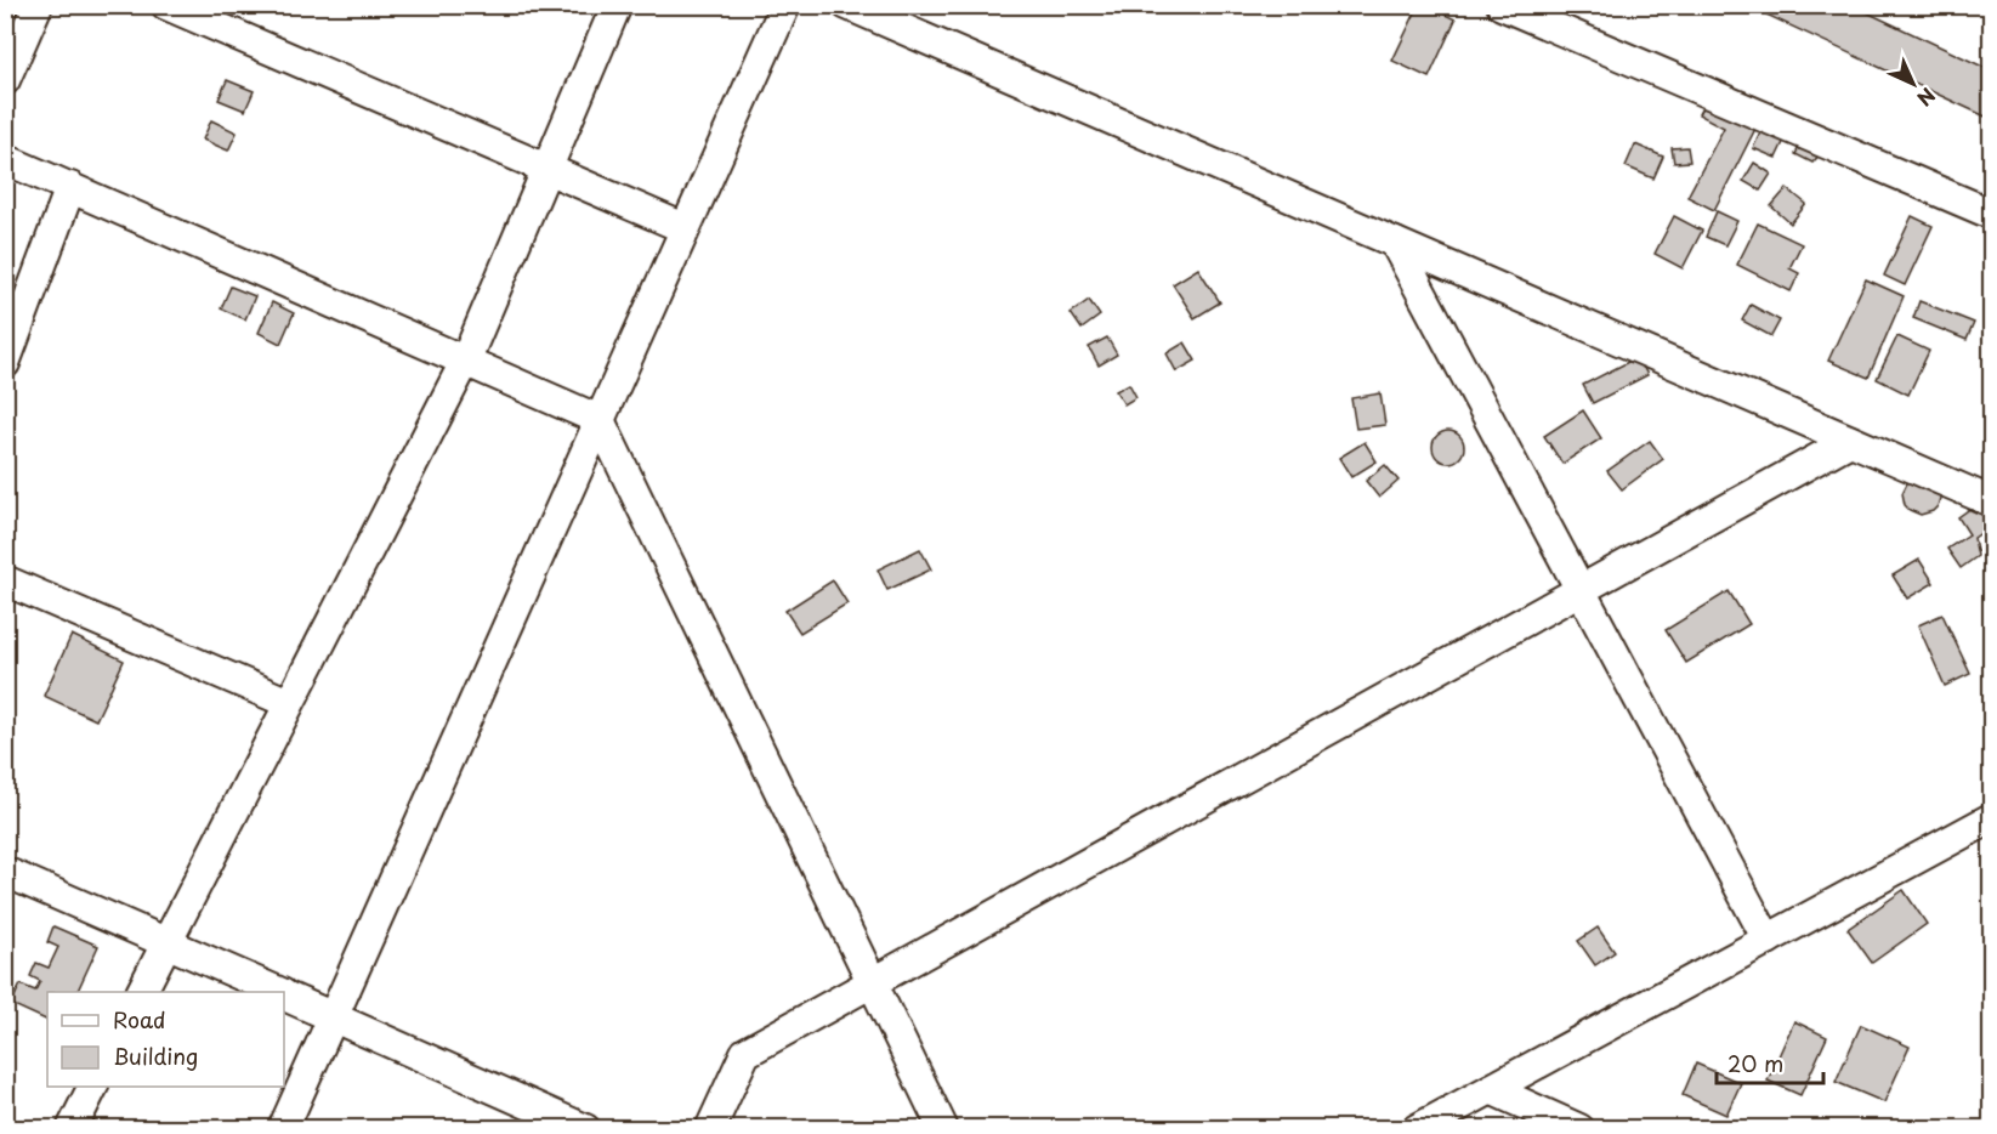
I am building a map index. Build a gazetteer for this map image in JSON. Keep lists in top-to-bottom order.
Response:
{
  "legend": ["Road", "Building"],
  "scale_bar": "20 m",
  "north": "bottom right"
}
